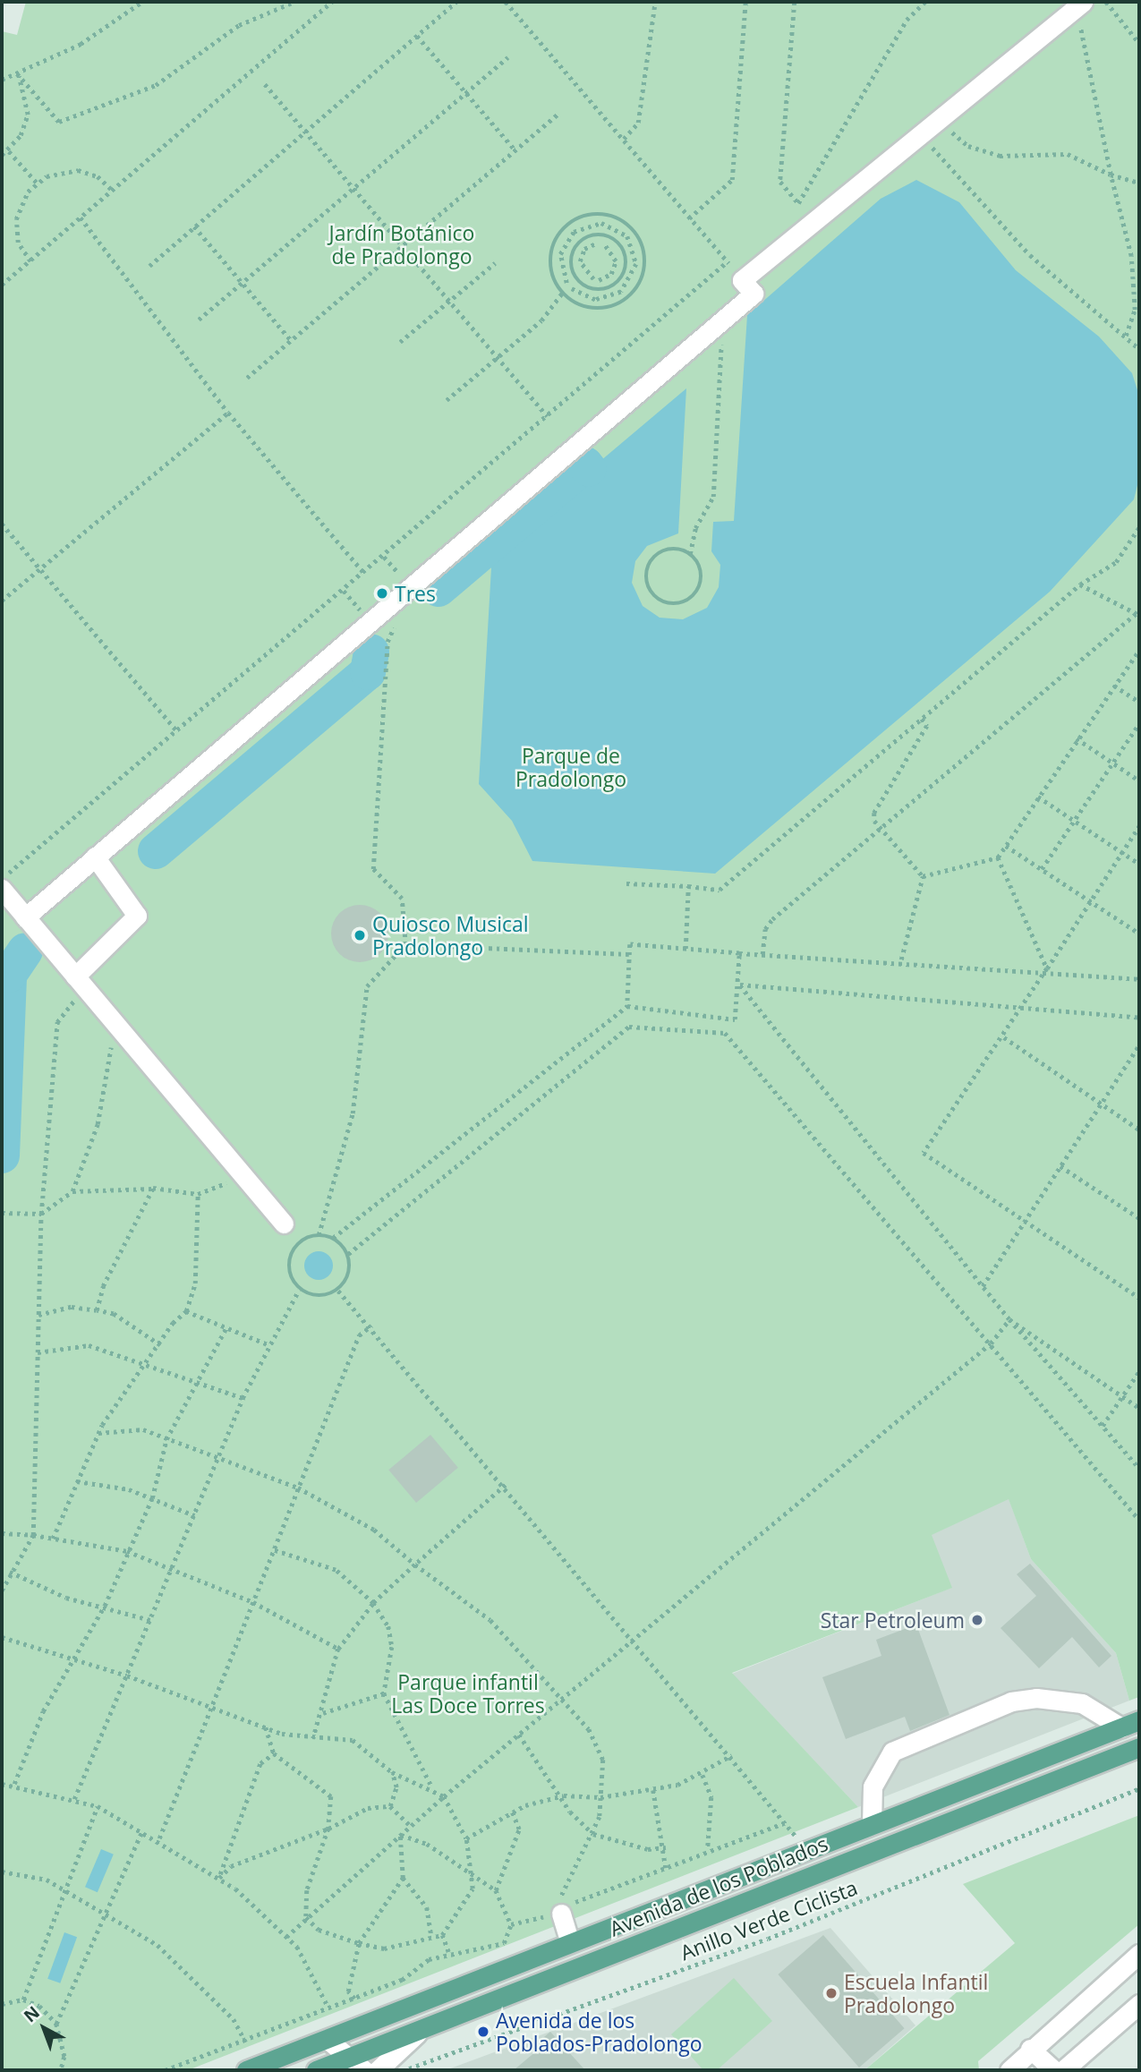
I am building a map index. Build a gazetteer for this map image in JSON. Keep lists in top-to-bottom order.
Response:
{
  "streets": {
    "main road": ["Avenida de los Poblados"],
    "path": ["Anillo Verde Ciclista"]
  },
  "parks": ["Jardín Botánico de Pradolongo", "Parque de Pradolongo", "Parque infantil Las Doce Torres"],
  "places": [
    "Tres",
    "Quiosco Musical Pradolongo",
    "Star Petroleum",
    "Escuela Infantil Pradolongo",
    "Avenida de los Poblados-Pradolongo"
  ],
  "north": "top left"
}
